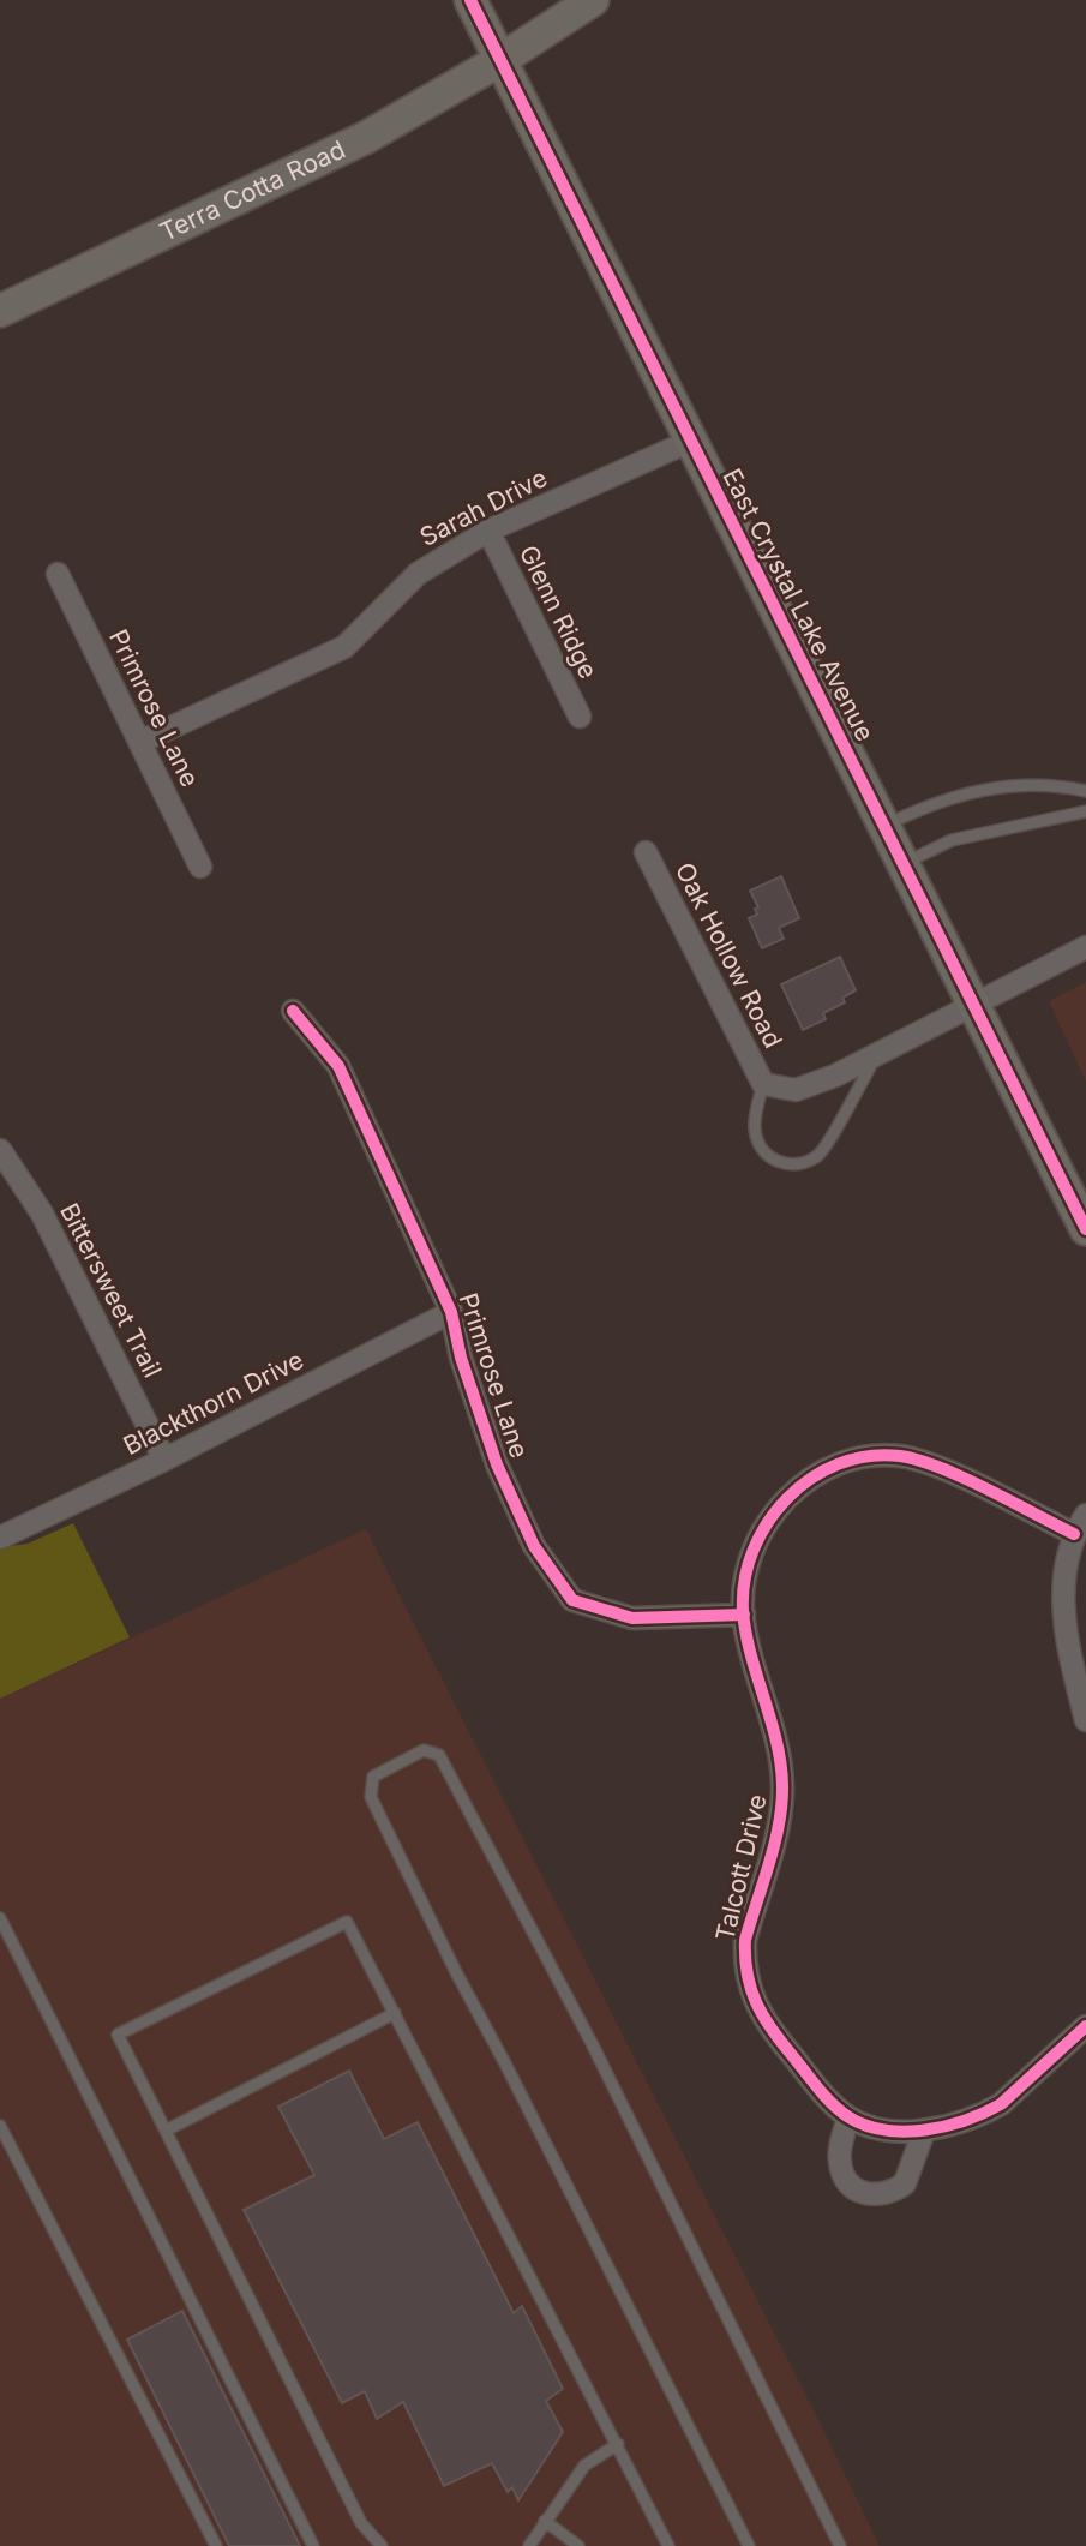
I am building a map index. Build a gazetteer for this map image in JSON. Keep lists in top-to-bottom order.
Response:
{
  "streets": {
    "street": [
      "Terra Cotta Road",
      "Sarah Drive",
      "East Crystal Lake Avenue",
      "Glenn Ridge",
      "Primrose Lane",
      "Oak Hollow Road",
      "Bittersweet Trail",
      "Blackthorn Drive",
      "Talcott Drive"
    ]
  },
  "crossings": [
    ["Terra Cotta Road", "East Crystal Lake Avenue"],
    ["Sarah Drive", "East Crystal Lake Avenue"],
    ["Sarah Drive", "Glenn Ridge"],
    ["Sarah Drive", "Primrose Lane"],
    ["East Crystal Lake Avenue", "Oak Hollow Road"],
    ["Primrose Lane", "Blackthorn Drive"],
    ["Primrose Lane", "Talcott Drive"],
    ["Bittersweet Trail", "Blackthorn Drive"]
  ]
}
